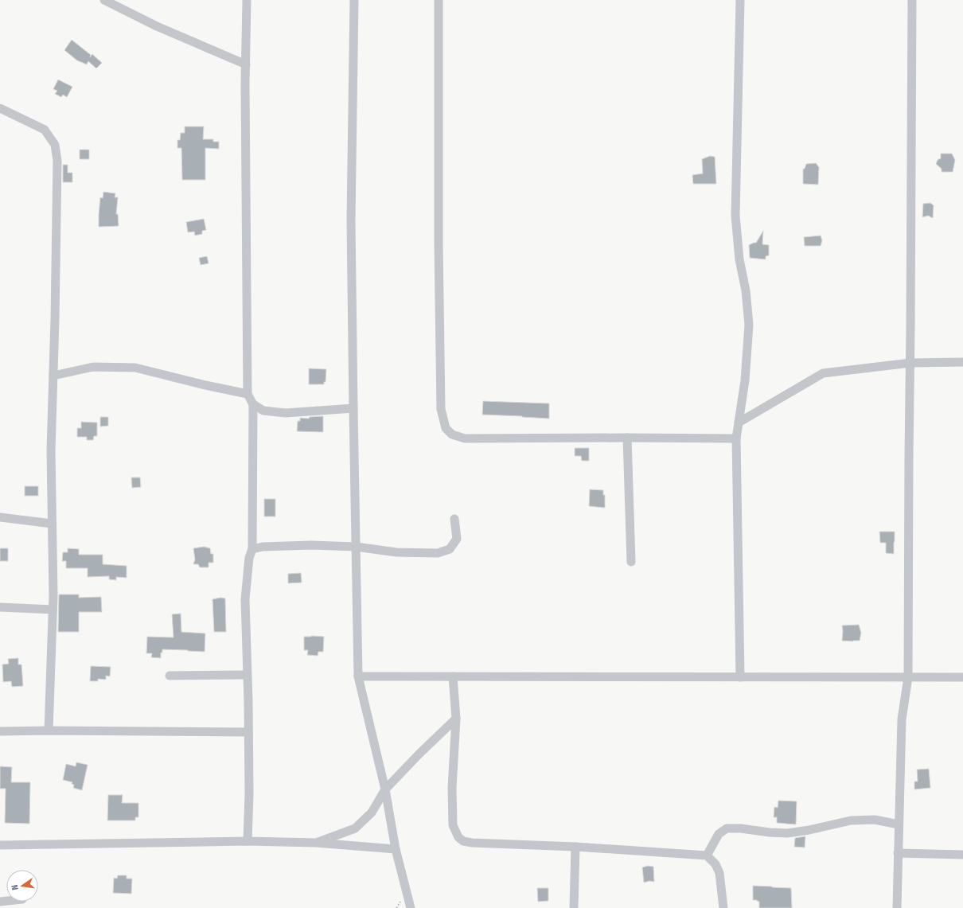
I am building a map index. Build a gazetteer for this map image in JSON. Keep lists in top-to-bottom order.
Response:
{
  "north": "left"
}
